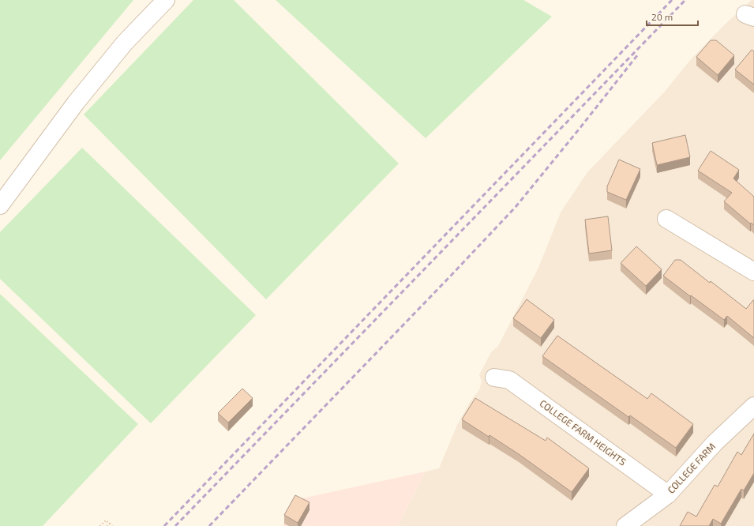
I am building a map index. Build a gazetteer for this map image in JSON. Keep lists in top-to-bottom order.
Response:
{
  "streets": {
    "street": ["COLLEGE FARM HEIGHTS", "COLLEGE FARM"]
  },
  "crossings": [
    ["COLLEGE FARM HEIGHTS", "COLLEGE FARM"]
  ],
  "scale_bar": "20 m"
}
